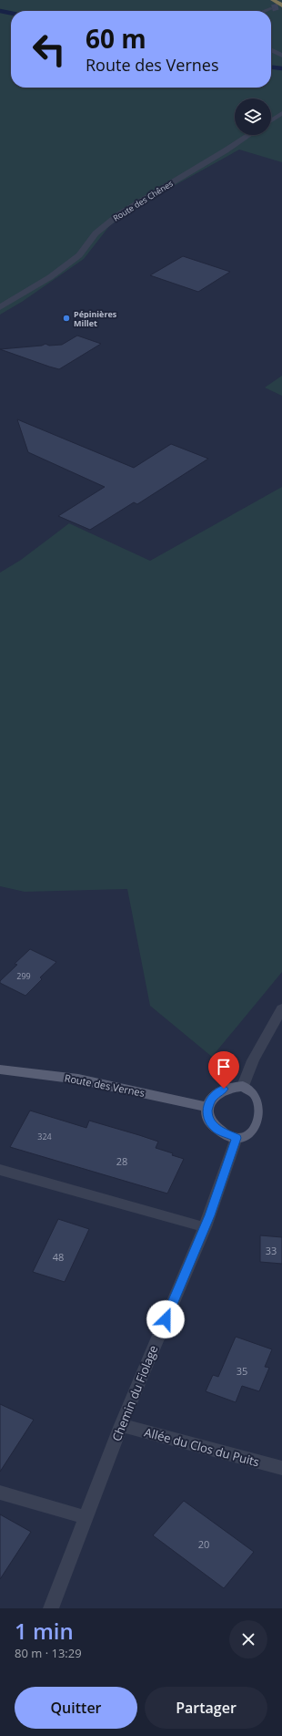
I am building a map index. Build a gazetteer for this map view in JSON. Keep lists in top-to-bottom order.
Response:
{
  "streets": {
    "main road": ["Route des Vernes"],
    "street": ["Route des Chênes", "Chemin du Fiolage", "Allée du Clos du Puits"]
  },
  "crossings": [
    ["Chemin du Fiolage", "Allée du Clos du Puits"]
  ],
  "places": ["Pépinières Millet"],
  "house_numbers": [
    "299",
    "324",
    "28",
    "33",
    "48",
    "35",
    "20"
  ],
  "page": {
    "turn": ["60 m", "Route des Vernes"],
    "heading": ["1 min", "80 m · 13:29"],
    "buttons": ["Quitter", "Partager"]
  }
}
